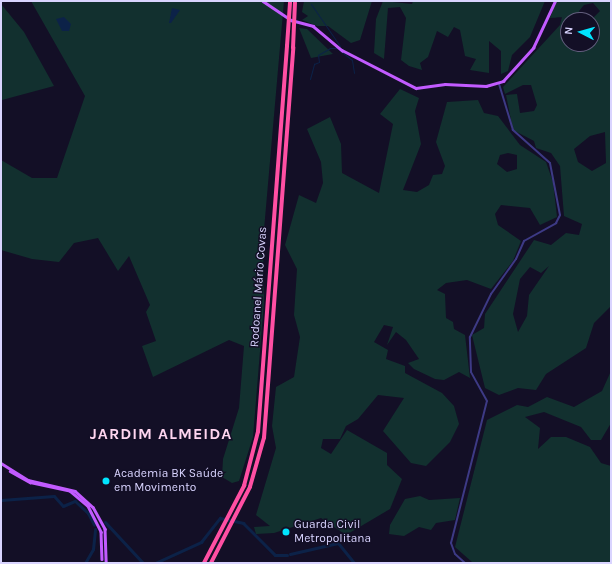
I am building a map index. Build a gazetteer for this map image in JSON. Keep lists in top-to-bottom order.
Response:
{
  "streets": {
    "highway": ["Rodoanel Mário Covas"]
  },
  "districts": ["JARDIM ALMEIDA"],
  "places": ["Academia BK Saúde em Movimento", "Guarda Civil Metropolitana"],
  "north": "left"
}
